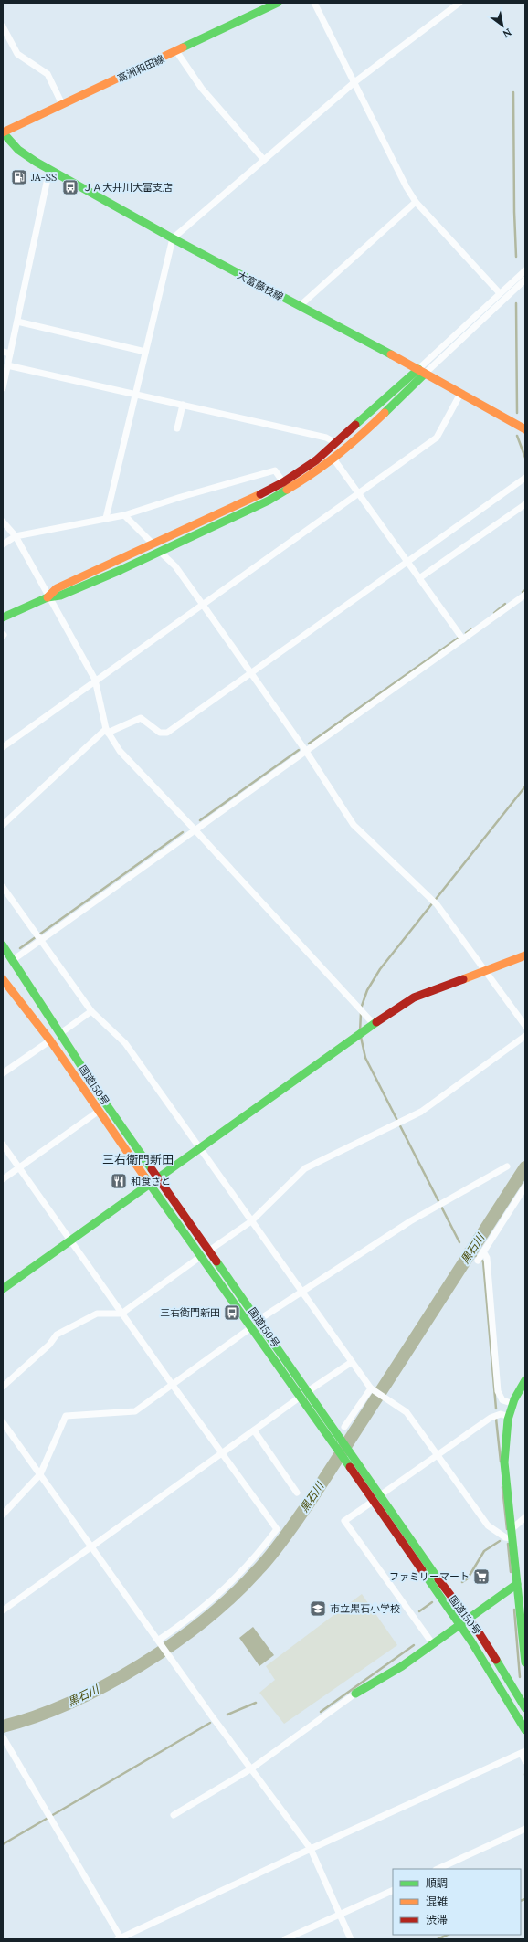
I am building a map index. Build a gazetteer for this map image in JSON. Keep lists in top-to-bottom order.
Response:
{
  "streets": {
    "main road": ["高洲和田線", "大富藤枝線", "国道150号"]
  },
  "crossings": [
    ["高洲和田線", "大富藤枝線"]
  ],
  "districts": ["三右衛門新田"],
  "water": ["黒石川"],
  "places": {
    "fuel station": ["JA-SS"],
    "bus stop": ["ＪＡ大井川大富支店", "三右衛門新田"],
    "restaurant": ["和食さと"],
    "supermarket": ["ファミリーマート"],
    "school or university": ["市立黒石小学校"]
  },
  "legend": ["順調", "混雑", "渋滞"],
  "north": "bottom right"
}
